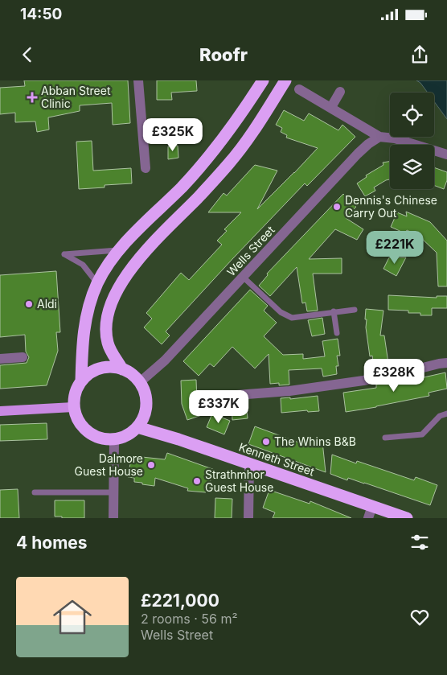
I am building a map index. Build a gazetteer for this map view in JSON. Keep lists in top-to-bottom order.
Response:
{
  "streets": {
    "highway": ["Kenneth Street"],
    "street": ["Wells Street"]
  },
  "crossings": [
    ["Wells Street", "Kenneth Street"]
  ],
  "places": {
    "health": ["Abban Street Clinic"],
    "other": [
      "Dennis's Chinese Carry Out",
      "Aldi",
      "The Whins B&B",
      "Dalmore Guest House",
      "Strathmhor Guest House"
    ]
  },
  "page": {
    "status": "14:50",
    "header": "Roofr",
    "price": [
      "£325K",
      "£221K",
      "£328K",
      "£337K"
    ],
    "heading": "4 homes",
    "list": [
      {
        "name": "£221,000",
        "note": "2 rooms · 56 m² · Wells Street"
      }
    ]
  }
}
